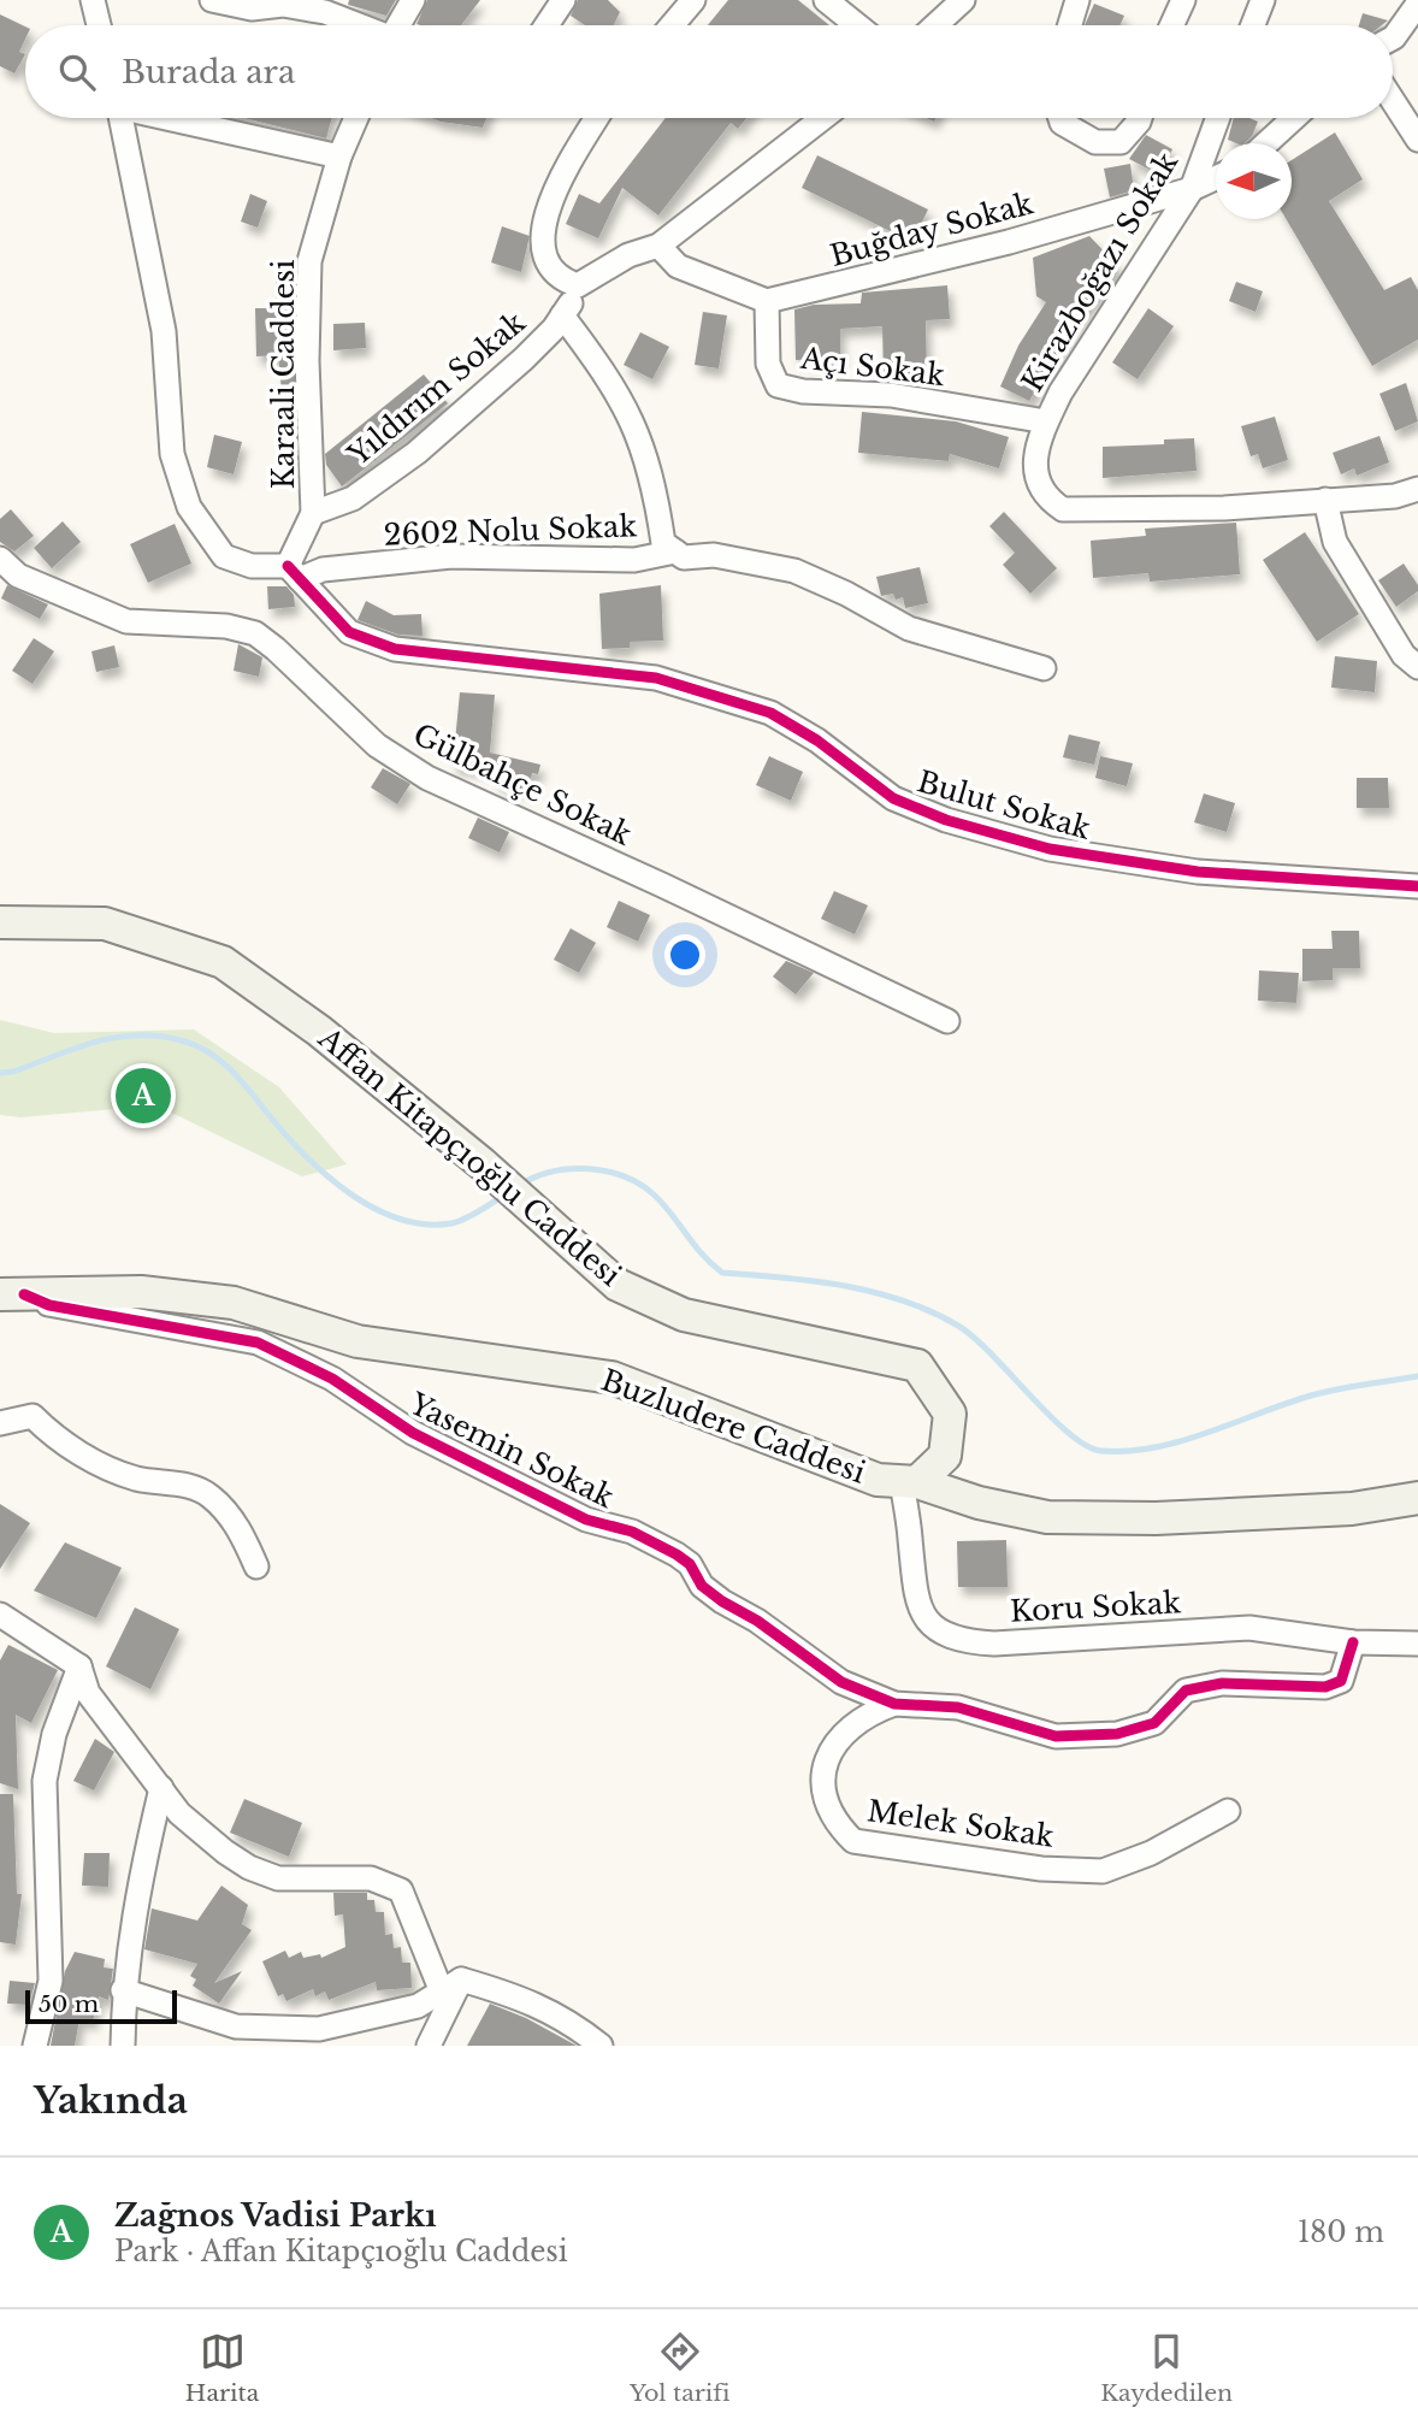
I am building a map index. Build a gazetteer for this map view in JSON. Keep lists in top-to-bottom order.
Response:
{
  "streets": {
    "street": [
      "Buğday Sokak",
      "Kirazboğazı Sokak",
      "Açı Sokak",
      "Karaali Caddesi",
      "Yıldırım Sokak",
      "2602 Nolu Sokak",
      "Gülbahçe Sokak",
      "Bulut Sokak",
      "Affan Kitapçıoğlu Caddesi",
      "Buzludere Caddesi",
      "Yasemin Sokak",
      "Koru Sokak",
      "Melek Sokak"
    ]
  },
  "crossings": [
    ["Buğday Sokak", "Kirazboğazı Sokak"],
    ["Buğday Sokak", "Açı Sokak"],
    ["Kirazboğazı Sokak", "Açı Sokak"],
    ["Karaali Caddesi", "Yıldırım Sokak"],
    ["Karaali Caddesi", "2602 Nolu Sokak"],
    ["Karaali Caddesi", "Bulut Sokak"],
    ["2602 Nolu Sokak", "Bulut Sokak"],
    ["Affan Kitapçıoğlu Caddesi", "Buzludere Caddesi"],
    ["Affan Kitapçıoğlu Caddesi", "Koru Sokak"],
    ["Buzludere Caddesi", "Yasemin Sokak"],
    ["Buzludere Caddesi", "Koru Sokak"],
    ["Yasemin Sokak", "Koru Sokak"],
    ["Yasemin Sokak", "Melek Sokak"]
  ],
  "scale_bar": "50 m",
  "north": "left",
  "page": {
    "search": "Burada ara",
    "pins": "A",
    "scale": "50 m",
    "heading": "Yakında",
    "list": [
      {
        "mark": "A",
        "name": "Zağnos Vadisi Parkı",
        "note": "Park · Affan Kitapçıoğlu Caddesi",
        "value": "180 m"
      }
    ],
    "nav": ["Harita", "Yol tarifi", "Kaydedilen"]
  }
}
